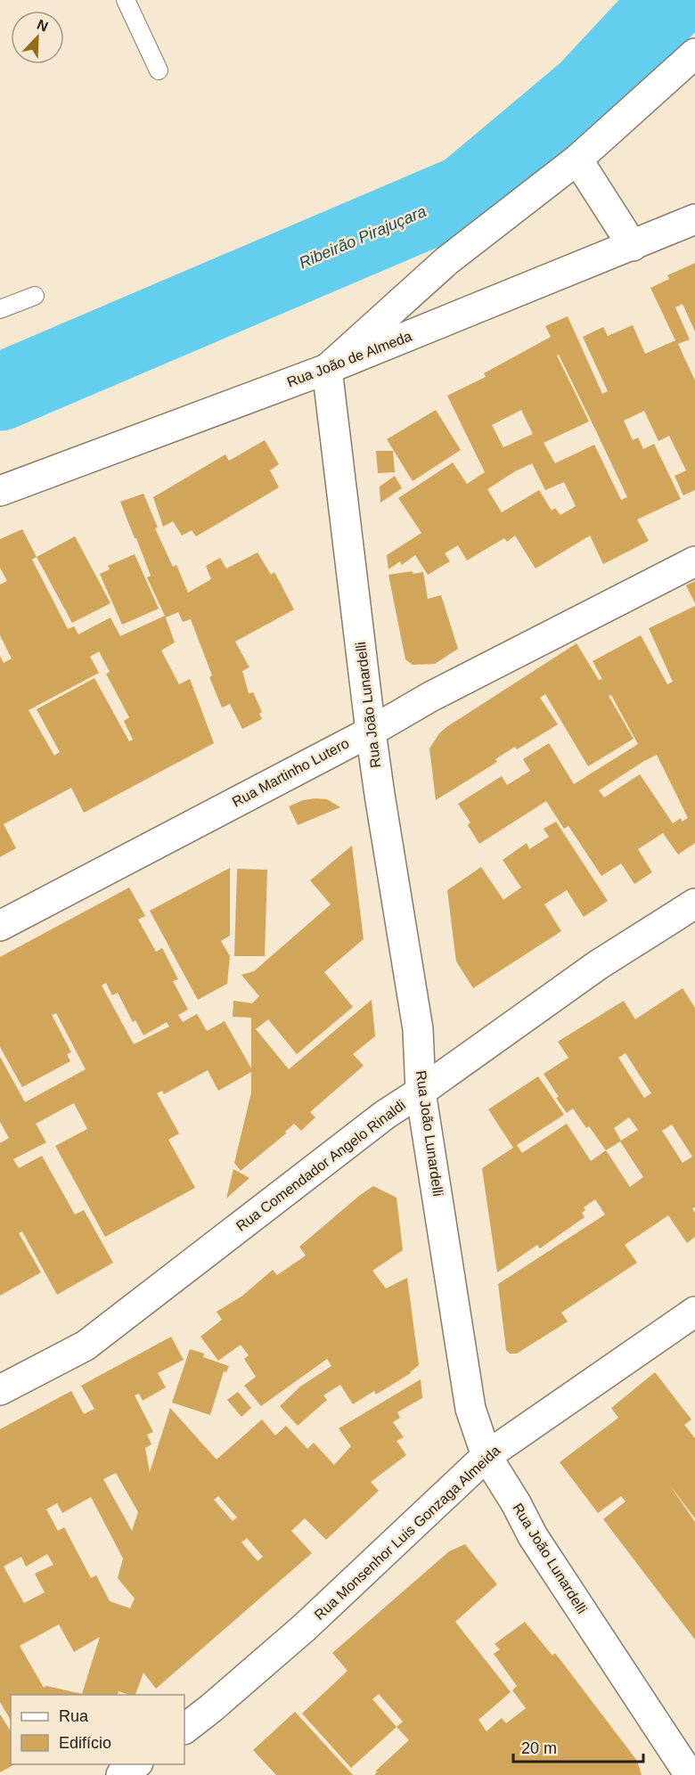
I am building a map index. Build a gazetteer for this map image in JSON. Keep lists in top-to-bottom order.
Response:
{
  "streets": {
    "street": [
      "Rua João de Almeda",
      "Rua João Lunardelli",
      "Rua Martinho Lutero",
      "Rua Comendador Angelo Rinaldi",
      "Rua Monsenhor Luis Gonzaga Almeida"
    ]
  },
  "crossings": [
    ["Rua João de Almeda", "Rua João Lunardelli"],
    ["Rua João Lunardelli", "Rua Martinho Lutero"],
    ["Rua João Lunardelli", "Rua Comendador Angelo Rinaldi"],
    ["Rua João Lunardelli", "Rua Monsenhor Luis Gonzaga Almeida"]
  ],
  "water": ["Ribeirão Pirajuçara"],
  "legend": ["Rua", "Edifício"],
  "scale_bar": "20 m",
  "north": "top right"
}
